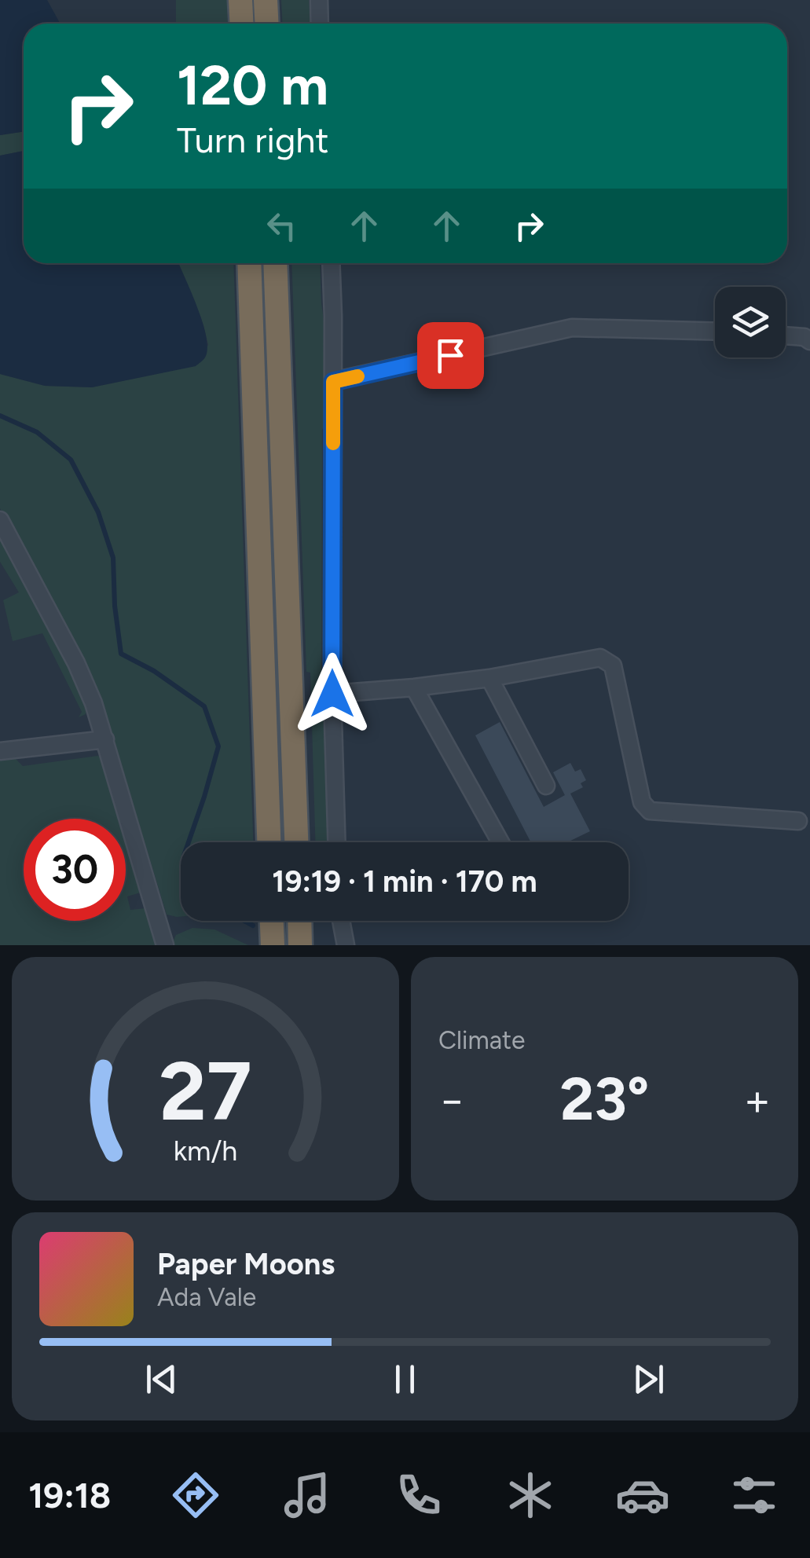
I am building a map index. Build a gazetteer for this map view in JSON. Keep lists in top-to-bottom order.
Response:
{
  "page": {
    "turn": ["120 m", "Turn right"],
    "limit": "30",
    "trip": "19:19 · 1 min · 170 m",
    "tile": "Climate",
    "heat": ["−", "23°", "+"],
    "song": ["Paper Moons", "Ada Vale"],
    "tabs": "19:18",
    "gauge": ["27", "km/h"]
  }
}
